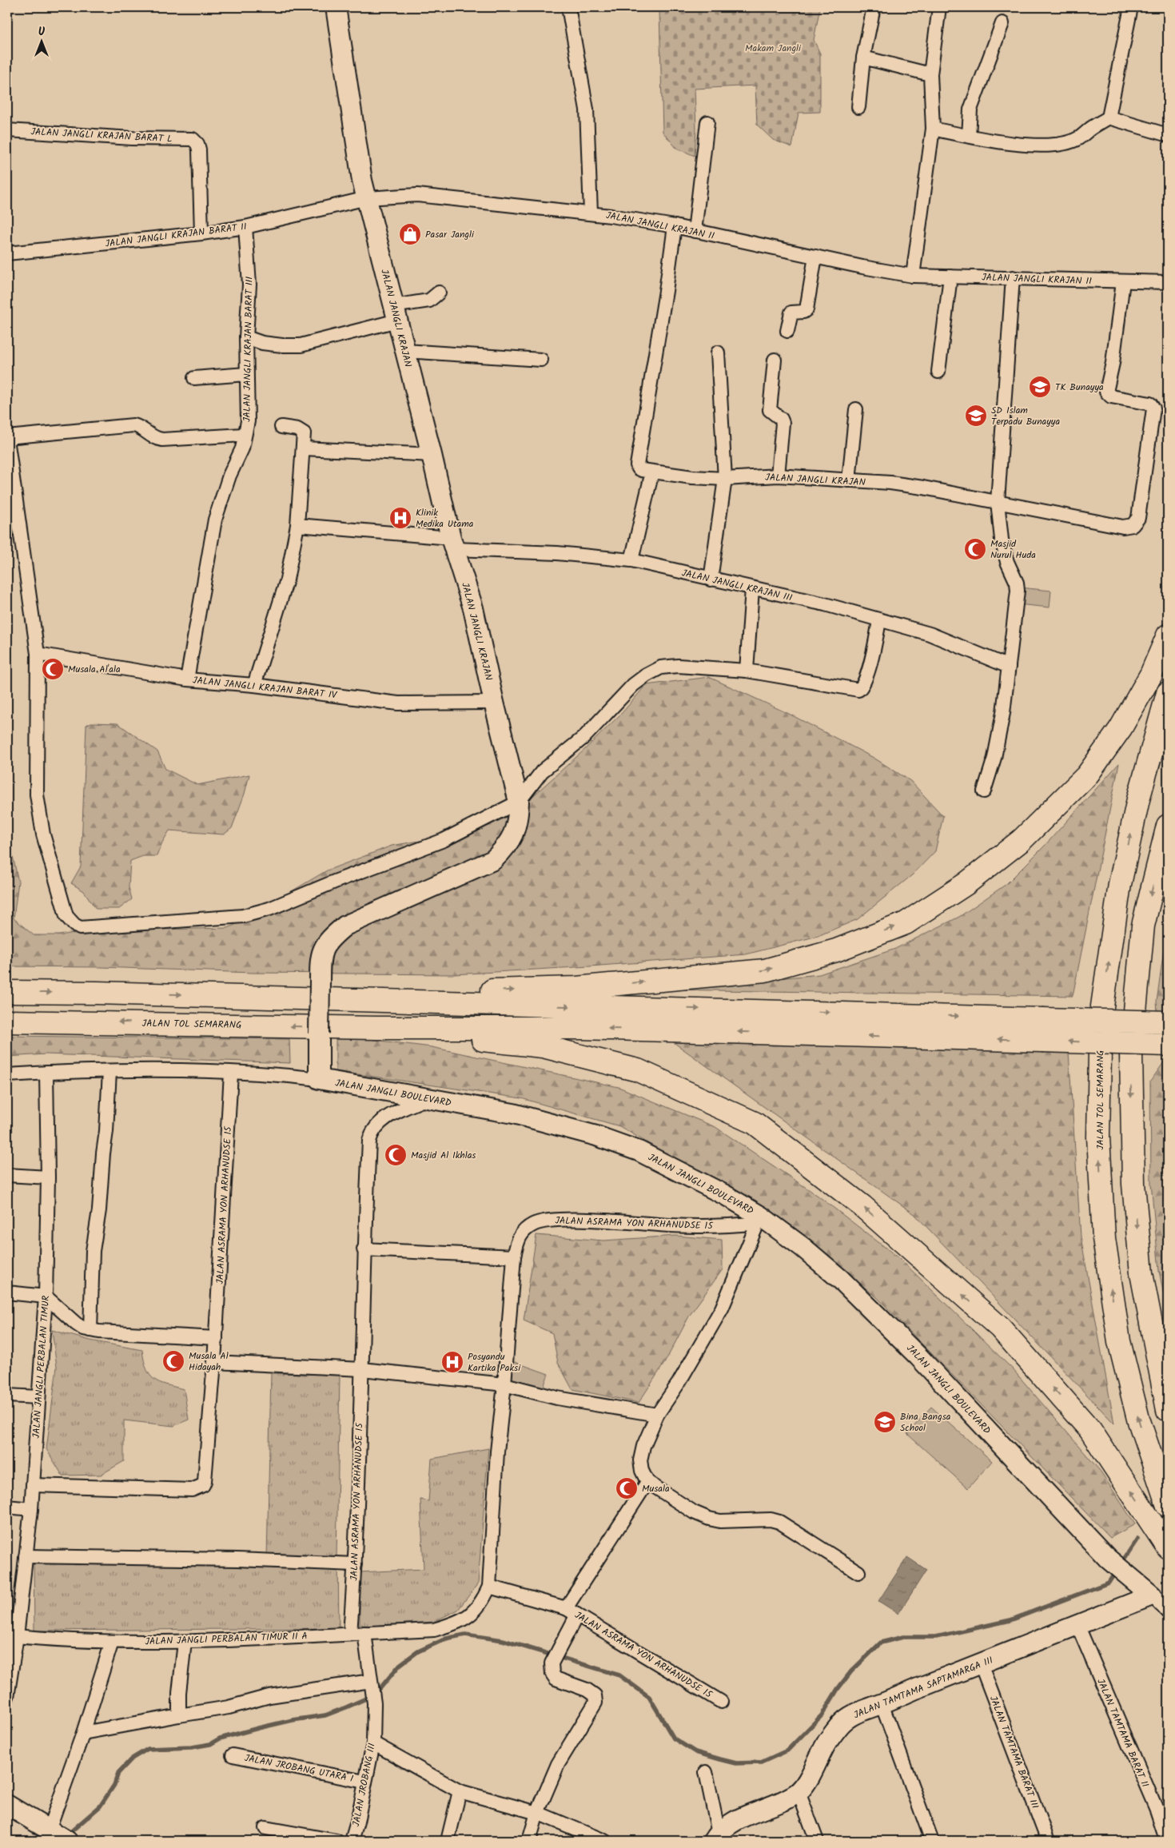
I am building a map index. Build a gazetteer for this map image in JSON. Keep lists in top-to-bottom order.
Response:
{
  "streets": {
    "highway": ["JALAN TOL SEMARANG"],
    "street": [
      "JALAN JANGLI KRAJAN BARAT L",
      "JALAN JANGLI KRAJAN II",
      "JALAN JANGLI KRAJAN BARAT II",
      "JALAN JANGLI KRAJAN",
      "JALAN JANGLI KRAJAN BARAT III",
      "JALAN JANGLI KRAJAN III",
      "JALAN JANGLI KRAJAN BARAT IV",
      "JALAN JANGLI BOULEVARD",
      "JALAN ASRAMA YON ARHANUDSE 15",
      "JALAN JANGLI PERBALAN TIMUR",
      "JALAN JANGLI PERBALAN TIMUR II A",
      "JALAN TAMTAMA SAPTAMARGA III",
      "JALAN TAMTAMA BARAT II",
      "JALAN TAMTAMA BARAT III",
      "JALAN JROBANG UTARA I",
      "JALAN JROBANG III"
    ]
  },
  "crossings": [
    ["JALAN JANGLI KRAJAN BARAT L", "JALAN JANGLI KRAJAN BARAT II"],
    ["JALAN JANGLI KRAJAN II", "JALAN JANGLI KRAJAN BARAT II"],
    ["JALAN JANGLI KRAJAN II", "JALAN JANGLI KRAJAN"],
    ["JALAN JANGLI KRAJAN BARAT II", "JALAN JANGLI KRAJAN"],
    ["JALAN JANGLI KRAJAN BARAT II", "JALAN JANGLI KRAJAN BARAT III"],
    ["JALAN JANGLI KRAJAN", "JALAN JANGLI KRAJAN III"],
    ["JALAN JANGLI KRAJAN", "JALAN JANGLI KRAJAN BARAT IV"],
    ["JALAN JANGLI KRAJAN", "JALAN JANGLI BOULEVARD"],
    ["JALAN JANGLI KRAJAN BARAT III", "JALAN JANGLI KRAJAN BARAT IV"],
    ["JALAN JANGLI BOULEVARD", "JALAN ASRAMA YON ARHANUDSE 15"],
    ["JALAN JANGLI BOULEVARD", "JALAN TAMTAMA SAPTAMARGA III"],
    ["JALAN ASRAMA YON ARHANUDSE 15", "JALAN JANGLI PERBALAN TIMUR"],
    ["JALAN ASRAMA YON ARHANUDSE 15", "JALAN JANGLI PERBALAN TIMUR II A"],
    ["JALAN ASRAMA YON ARHANUDSE 15", "JALAN JROBANG III"],
    ["JALAN JANGLI PERBALAN TIMUR", "JALAN JANGLI PERBALAN TIMUR II A"],
    ["JALAN JANGLI PERBALAN TIMUR II A", "JALAN JROBANG III"],
    ["JALAN TAMTAMA SAPTAMARGA III", "JALAN TAMTAMA BARAT II"],
    ["JALAN TAMTAMA SAPTAMARGA III", "JALAN TAMTAMA BARAT III"],
    ["JALAN JROBANG UTARA I", "JALAN JROBANG III"]
  ],
  "parks": ["Makam Jangli"],
  "places": {
    "shop": ["Pasar Jangli"],
    "school or university": ["TK Bunayya", "SD Islam Terpadu Bunayya", "Bina Bangsa School"],
    "hospital": ["Klinik Medika Utama", "Posyandu Kartika Paksi"],
    "mosque": [
      "Masjid Nurul Huda",
      "Musala Al'ala",
      "Masjid Al Ikhlas",
      "Musala Al Hidayah",
      "Musala"
    ]
  },
  "north": "top"
}
